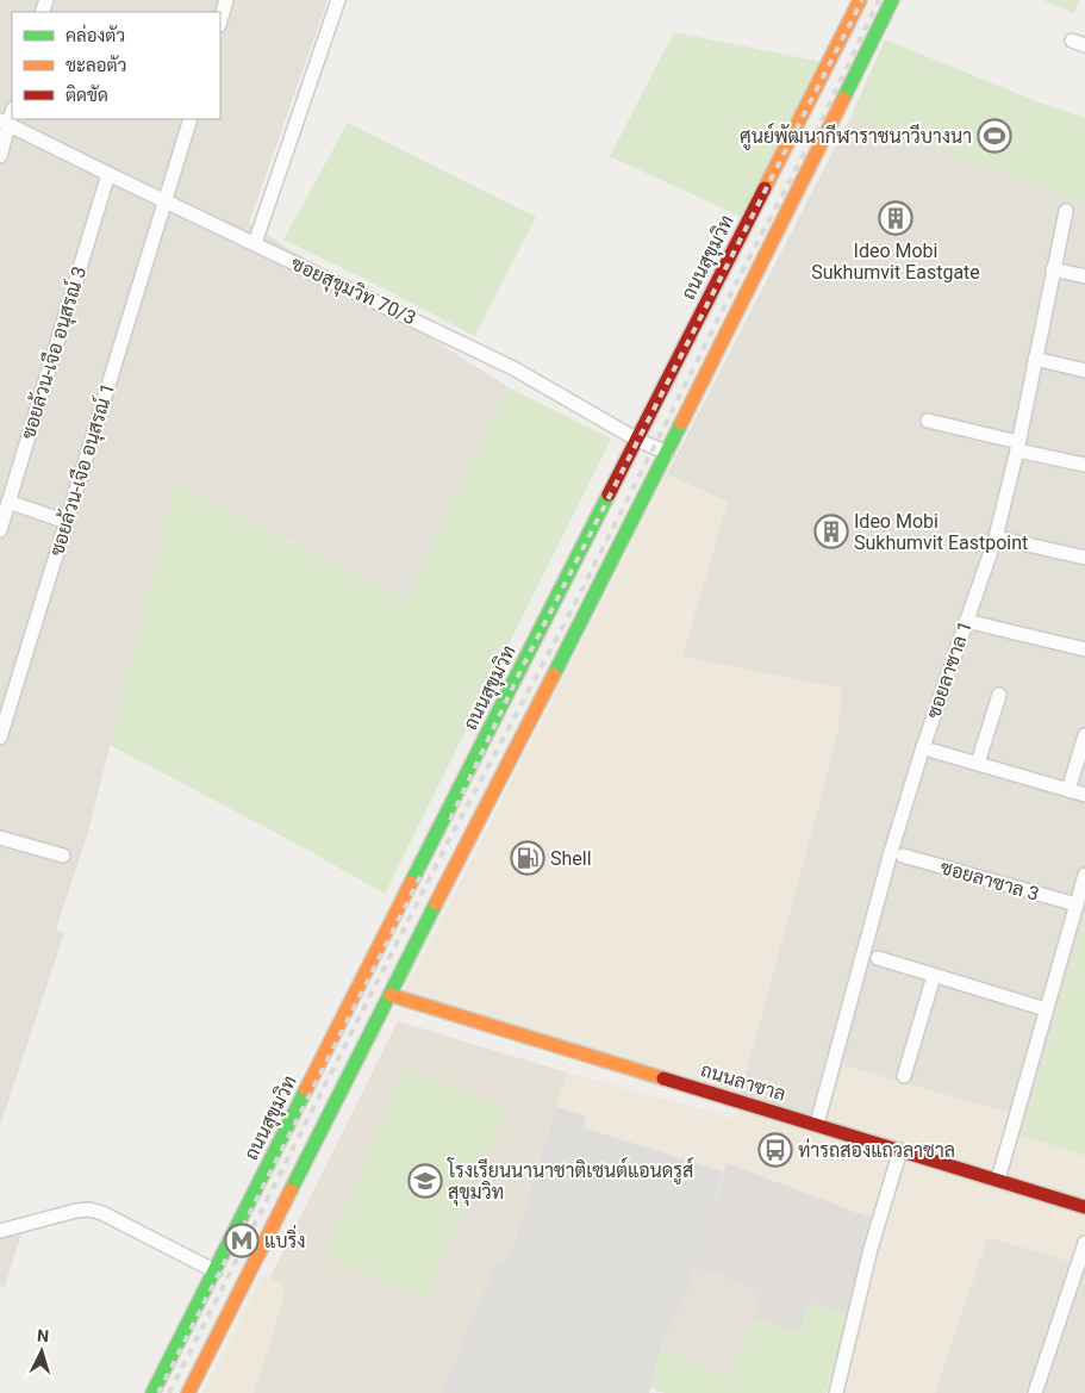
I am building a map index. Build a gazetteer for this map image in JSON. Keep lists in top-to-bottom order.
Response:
{
  "streets": {
    "main road": ["ถนนสุขุมวิท", "ถนนลาซาล"],
    "street": [
      "ซอยสุขุมวิท 70/3",
      "ซอยล้วน-เจือ อนุสรณ์ 3",
      "ซอยล้วน-เจือ อนุสรณ์ 1",
      "ซอยลาซาล 1",
      "ซอยลาซาล 3"
    ]
  },
  "crossings": [
    ["ถนนสุขุมวิท", "ซอยสุขุมวิท 70/3"],
    ["ถนนสุขุมวิท", "ถนนลาซาล"],
    ["ซอยสุขุมวิท 70/3", "ซอยล้วน-เจือ อนุสรณ์ 3"],
    ["ซอยสุขุมวิท 70/3", "ซอยล้วน-เจือ อนุสรณ์ 1"],
    ["ซอยลาซาล 1", "ถนนลาซาล"]
  ],
  "places": {
    "sports": ["ศูนย์พัฒนากีฬาราชนาวีบางนา"],
    "building": ["Ideo Mobi Sukhumvit Eastgate", "Ideo Mobi Sukhumvit Eastpoint"],
    "fuel station": ["Shell"],
    "bus stop": ["ท่ารถสองแถวลาซาล"],
    "school or university": ["โรงเรียนนานาชาติเซนต์แอนดรูส์ สุขุมวิท"],
    "metro station": ["แบริ่ง"]
  },
  "legend": ["คล่องตัว", "ชะลอตัว", "ติดขัด"],
  "north": "top"
}
